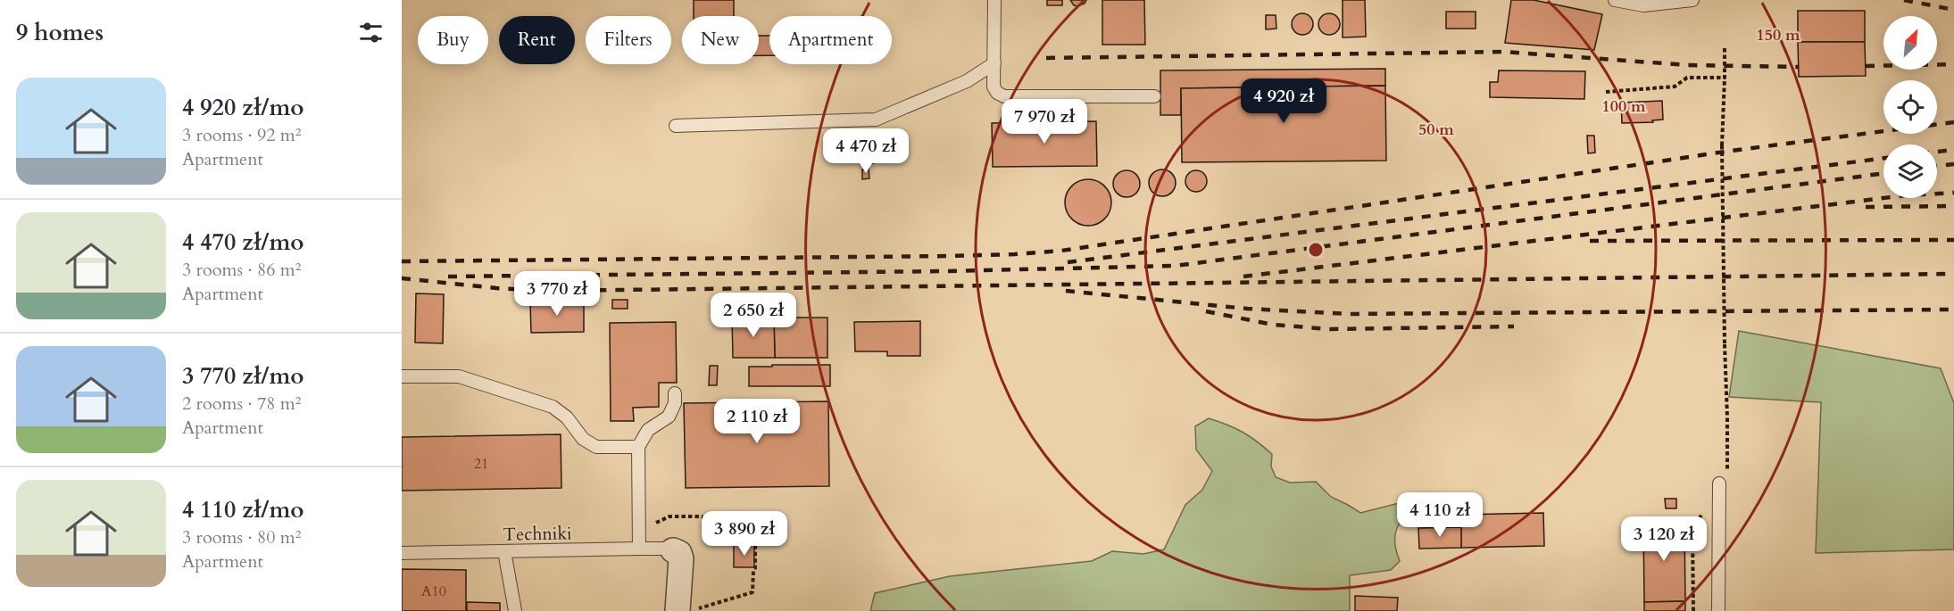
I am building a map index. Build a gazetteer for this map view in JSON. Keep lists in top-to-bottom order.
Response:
{
  "streets": {
    "lane": ["Techniki"]
  },
  "house_numbers": ["21", "A10"],
  "north": "top right",
  "page": {
    "heading": "9 homes",
    "chip": [
      "Buy",
      "Rent",
      "Filters",
      "New",
      "Apartment"
    ],
    "list": [
      {
        "name": "4 920 zł/mo",
        "note": "3 rooms · 92 m² · Apartment"
      },
      {
        "name": "4 470 zł/mo",
        "note": "3 rooms · 86 m² · Apartment"
      },
      {
        "name": "3 770 zł/mo",
        "note": "2 rooms · 78 m² · Apartment"
      },
      {
        "name": "4 110 zł/mo",
        "note": "3 rooms · 80 m² · Apartment"
      }
    ],
    "price": [
      "4 920 zł",
      "7 970 zł",
      "4 470 zł",
      "3 770 zł",
      "2 650 zł",
      "2 110 zł",
      "4 110 zł",
      "3 890 zł",
      "3 120 zł"
    ]
  },
  "rings": ["150 m", "100 m", "50 m"]
}
